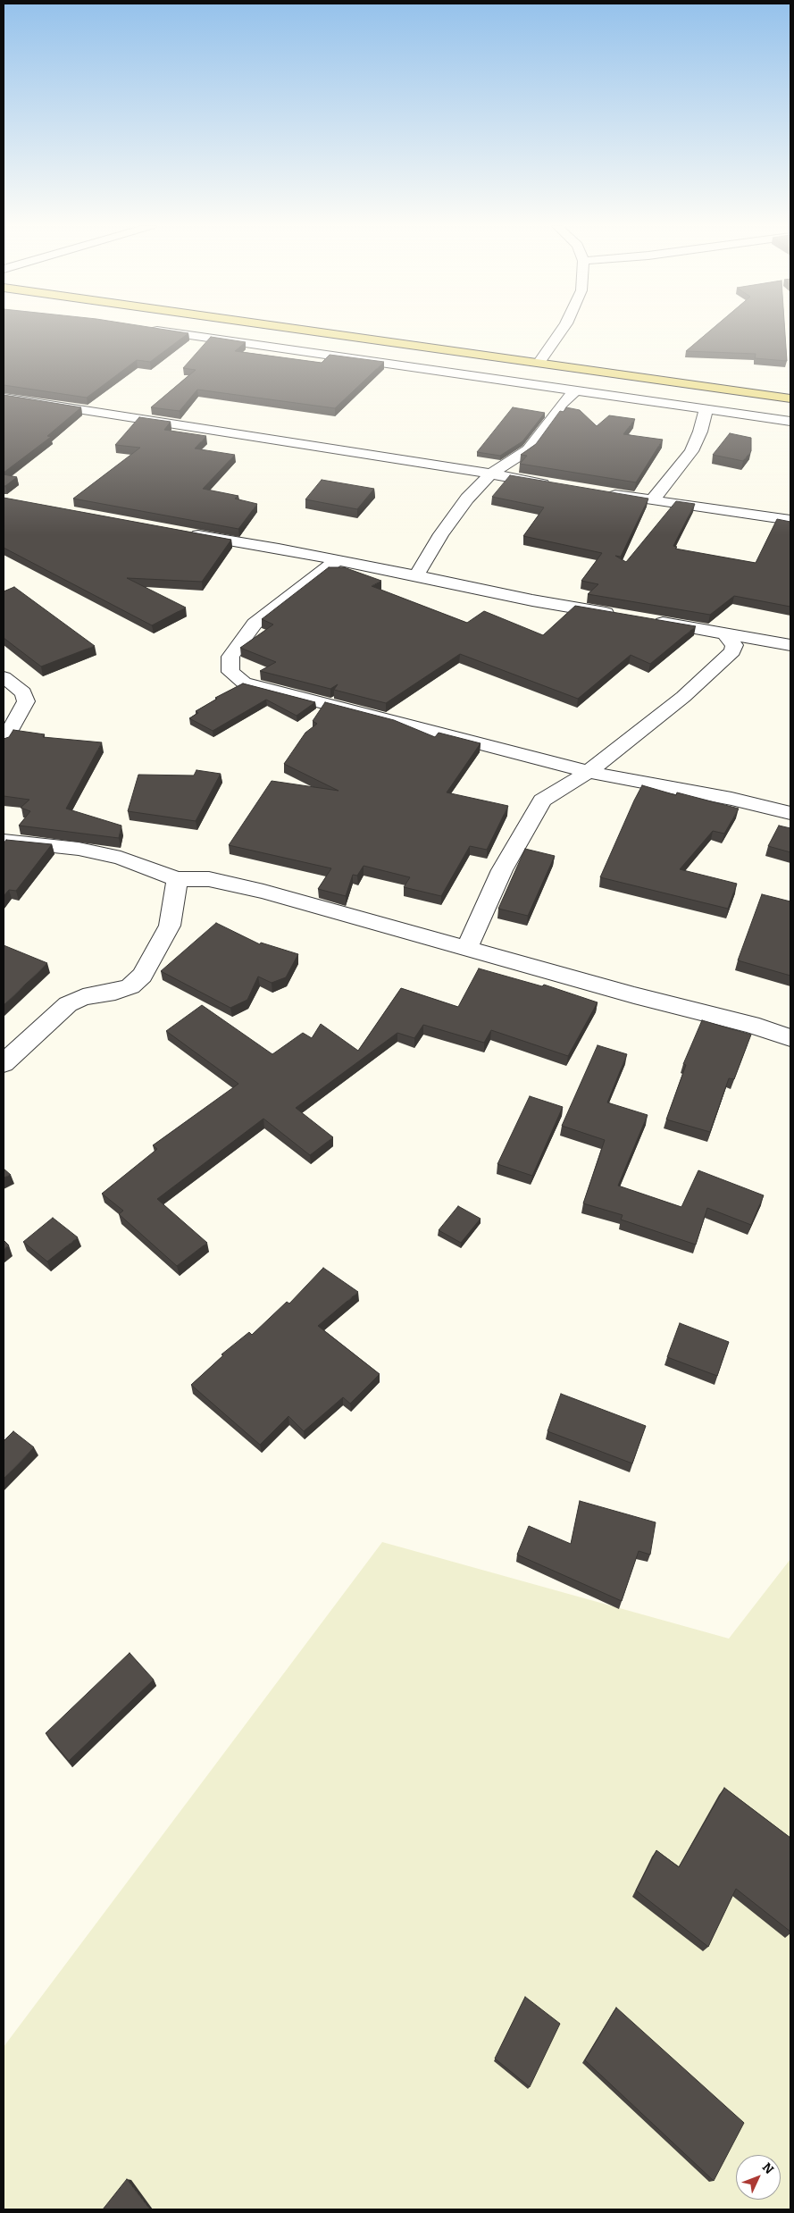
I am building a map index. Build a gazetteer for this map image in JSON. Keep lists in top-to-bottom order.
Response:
{
  "north": "top right"
}
